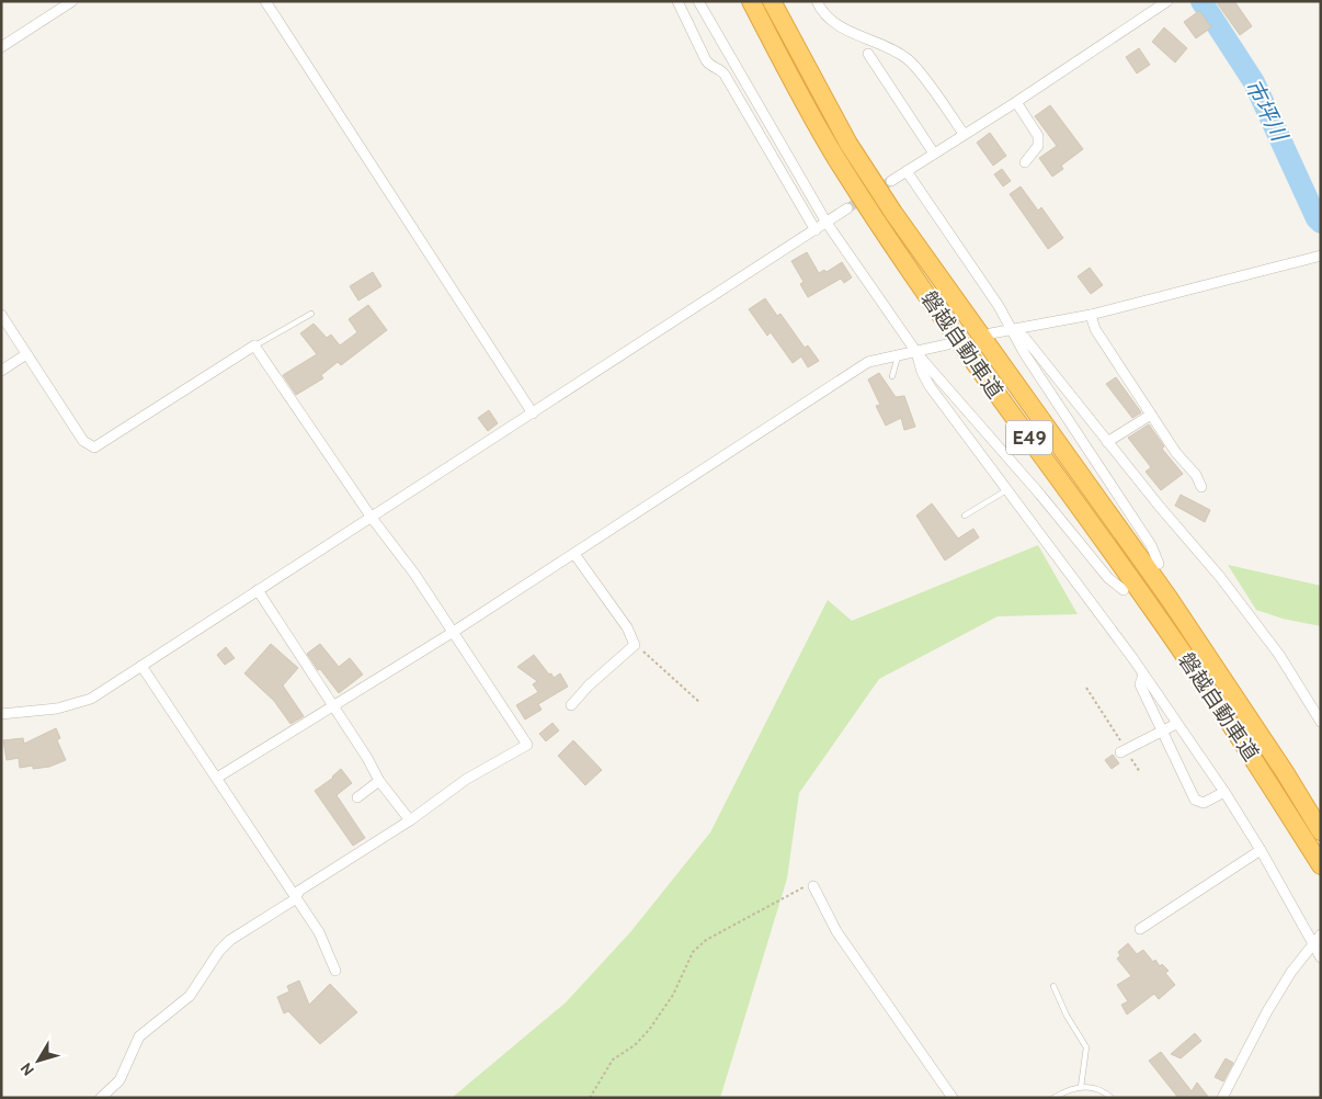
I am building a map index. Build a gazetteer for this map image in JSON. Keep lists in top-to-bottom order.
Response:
{
  "streets": {
    "highway": ["磐越自動車道", "E49"]
  },
  "water": ["市坪川"],
  "north": "bottom left"
}
